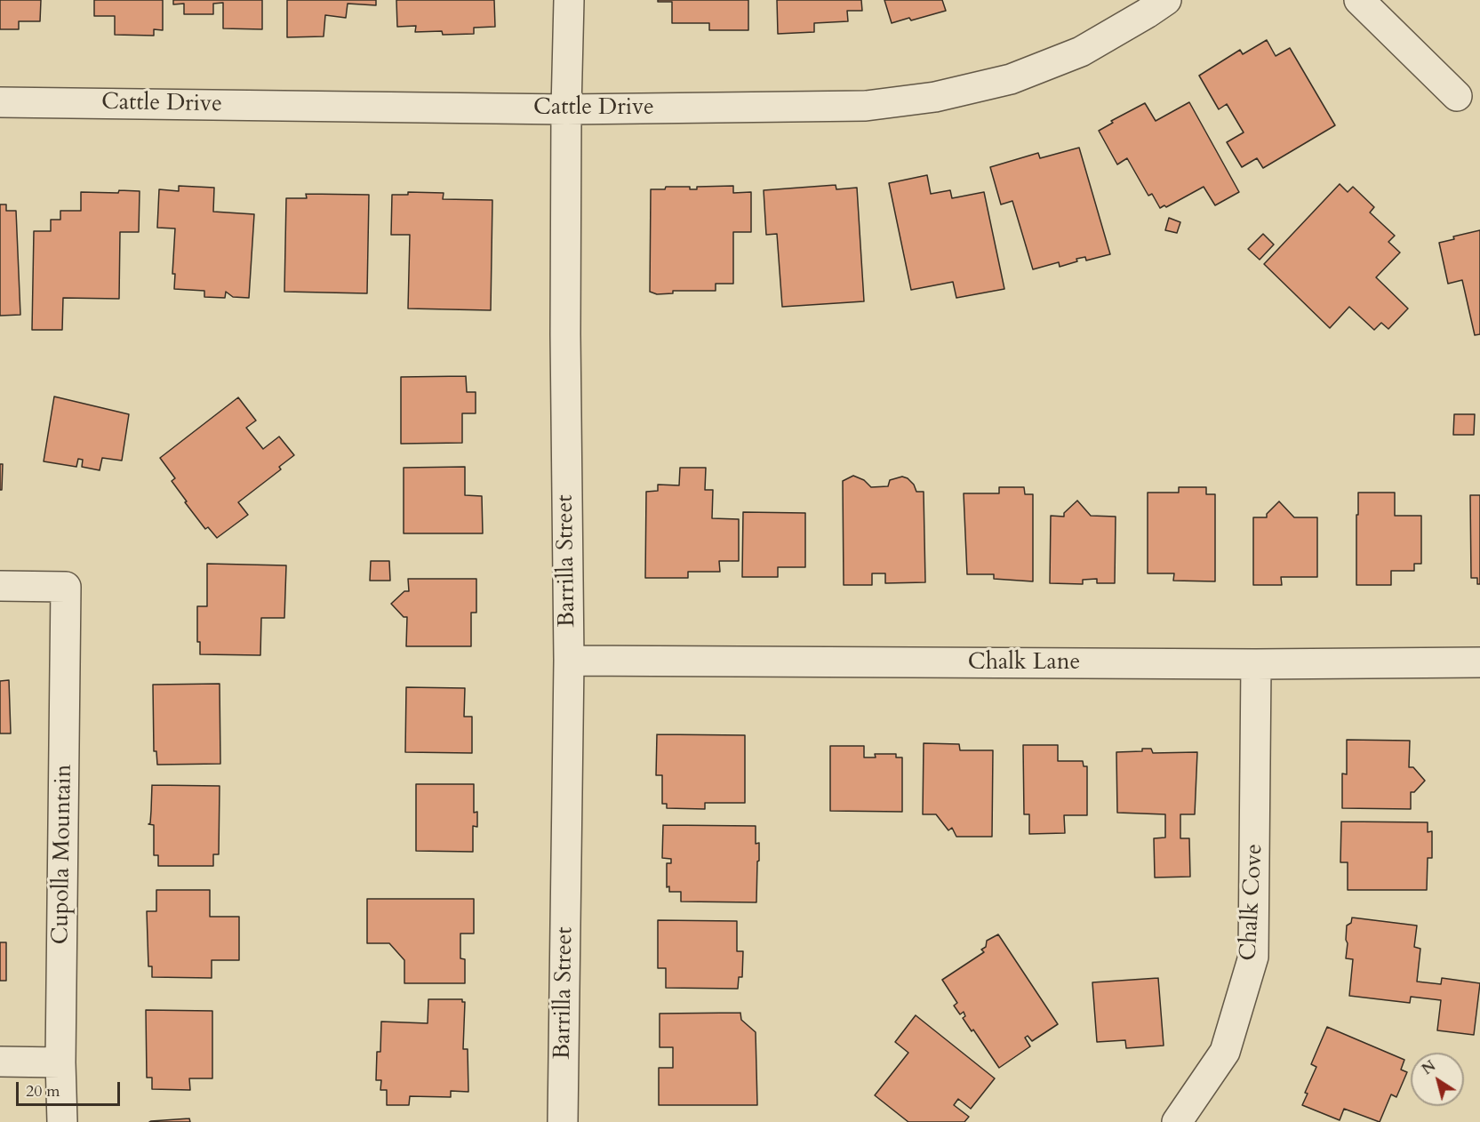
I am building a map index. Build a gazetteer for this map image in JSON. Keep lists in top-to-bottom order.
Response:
{
  "streets": {
    "street": [
      "Cattle Drive",
      "Barrilla Street",
      "Chalk Lane",
      "Cupolla Mountain",
      "Chalk Cove"
    ]
  },
  "crossings": [
    ["Cattle Drive", "Barrilla Street"],
    ["Barrilla Street", "Chalk Lane"],
    ["Chalk Lane", "Chalk Cove"]
  ],
  "scale_bar": "20 m",
  "north": "top left"
}
